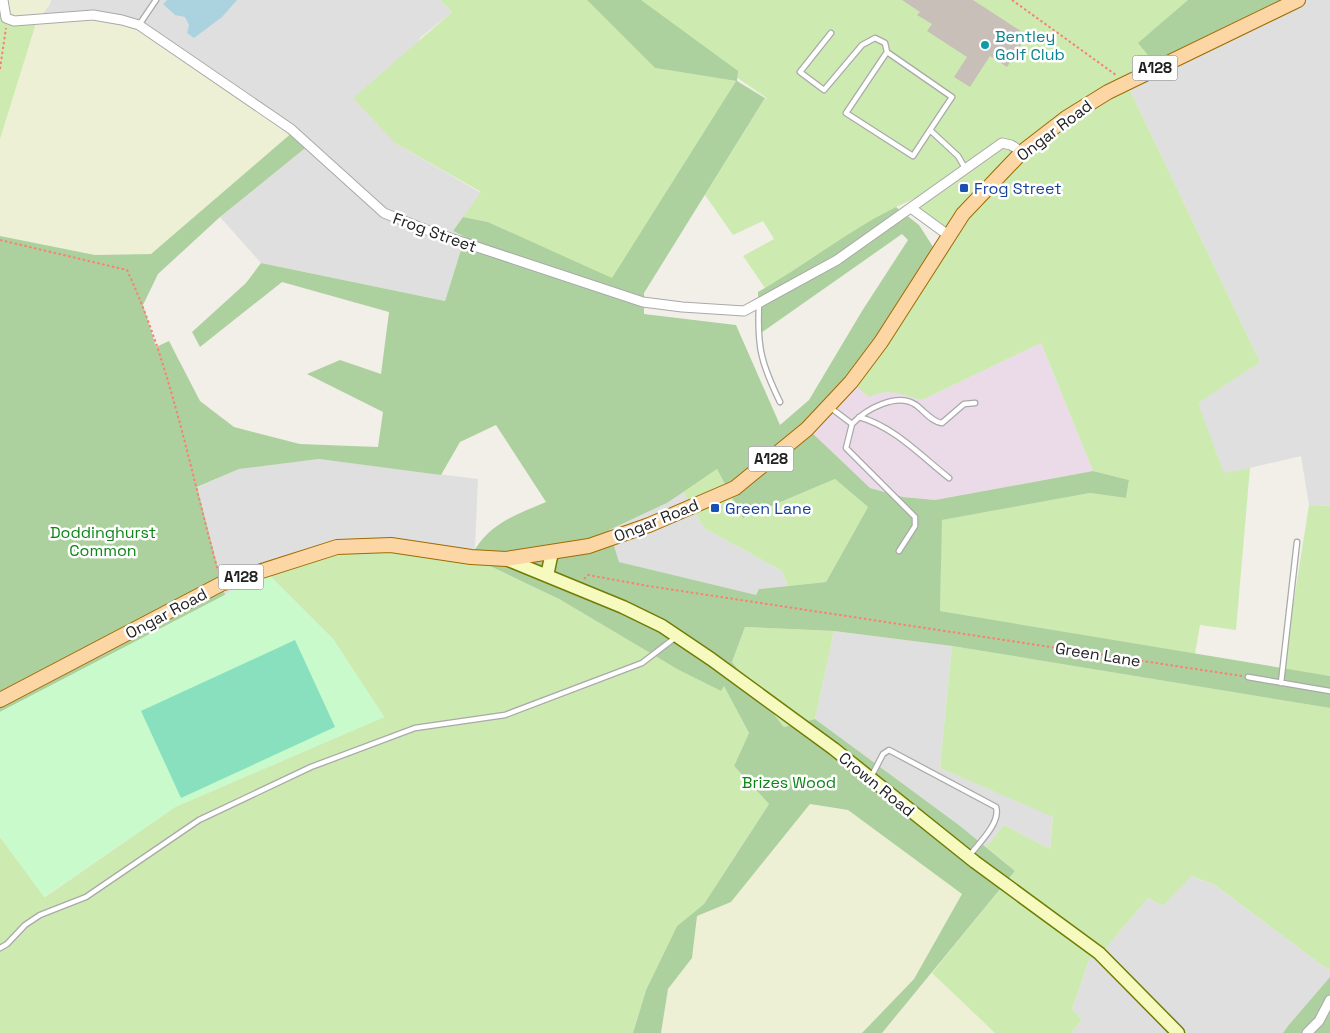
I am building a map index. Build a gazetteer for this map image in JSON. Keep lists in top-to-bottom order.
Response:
{
  "streets": {
    "main road": ["A128", "Ongar Road"],
    "street": ["Frog Street", "Crown Road"],
    "path": ["Green Lane"]
  },
  "crossings": [
    ["Ongar Road", "Frog Street"],
    ["Ongar Road", "Crown Road"],
    ["Green Lane", "Crown Road"]
  ],
  "parks": ["Doddinghurst Common", "Brizes Wood"],
  "places": {
    "other": ["Bentley Golf Club"],
    "transit": ["Frog Street", "Green Lane"]
  }
}
